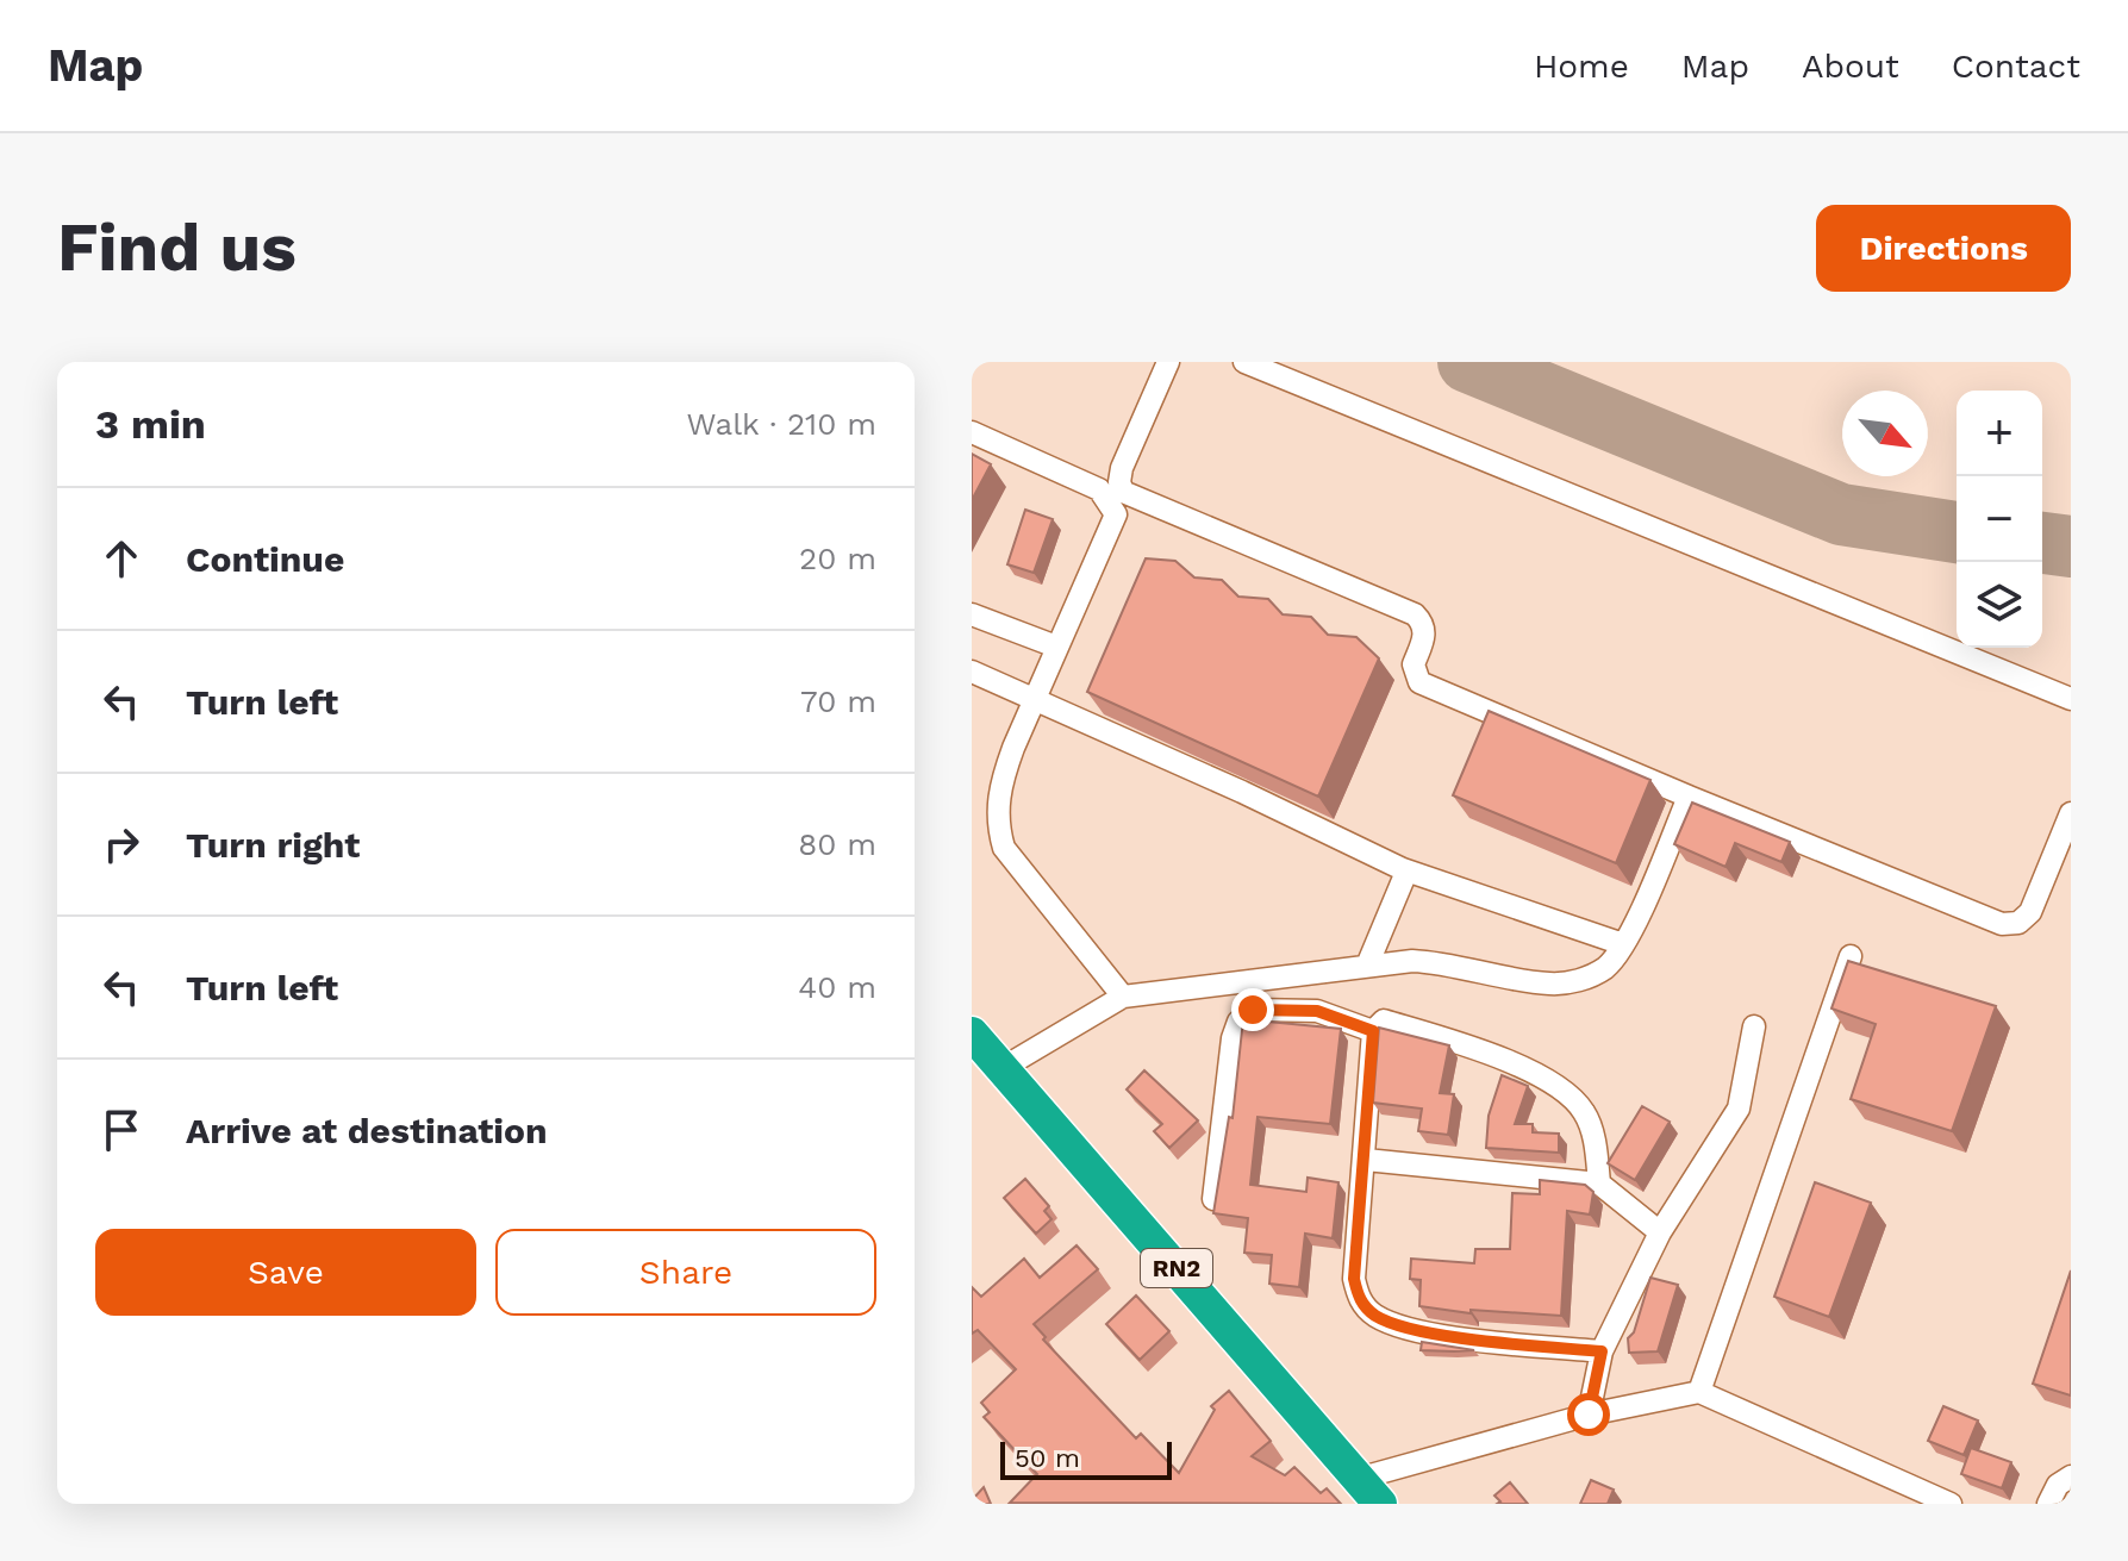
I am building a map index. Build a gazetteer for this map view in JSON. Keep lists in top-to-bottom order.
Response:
{
  "streets": {
    "highway": ["RN2"]
  },
  "scale_bar": "50 m",
  "north": "bottom right",
  "page": {
    "header": "Map",
    "nav": [
      "Home",
      "Map",
      "About",
      "Contact"
    ],
    "buttons": [
      "Directions",
      ["Save", "Share"]
    ],
    "title": "Find us",
    "heading": ["3 min", "Walk · 210 m"],
    "map_buttons": ["+", "−"],
    "list": [
      ["Continue", "20 m"],
      ["Turn left", "70 m"],
      ["Turn right", "80 m"],
      ["Turn left", "40 m"],
      "Arrive at destination"
    ],
    "scale": "50 m"
  }
}
